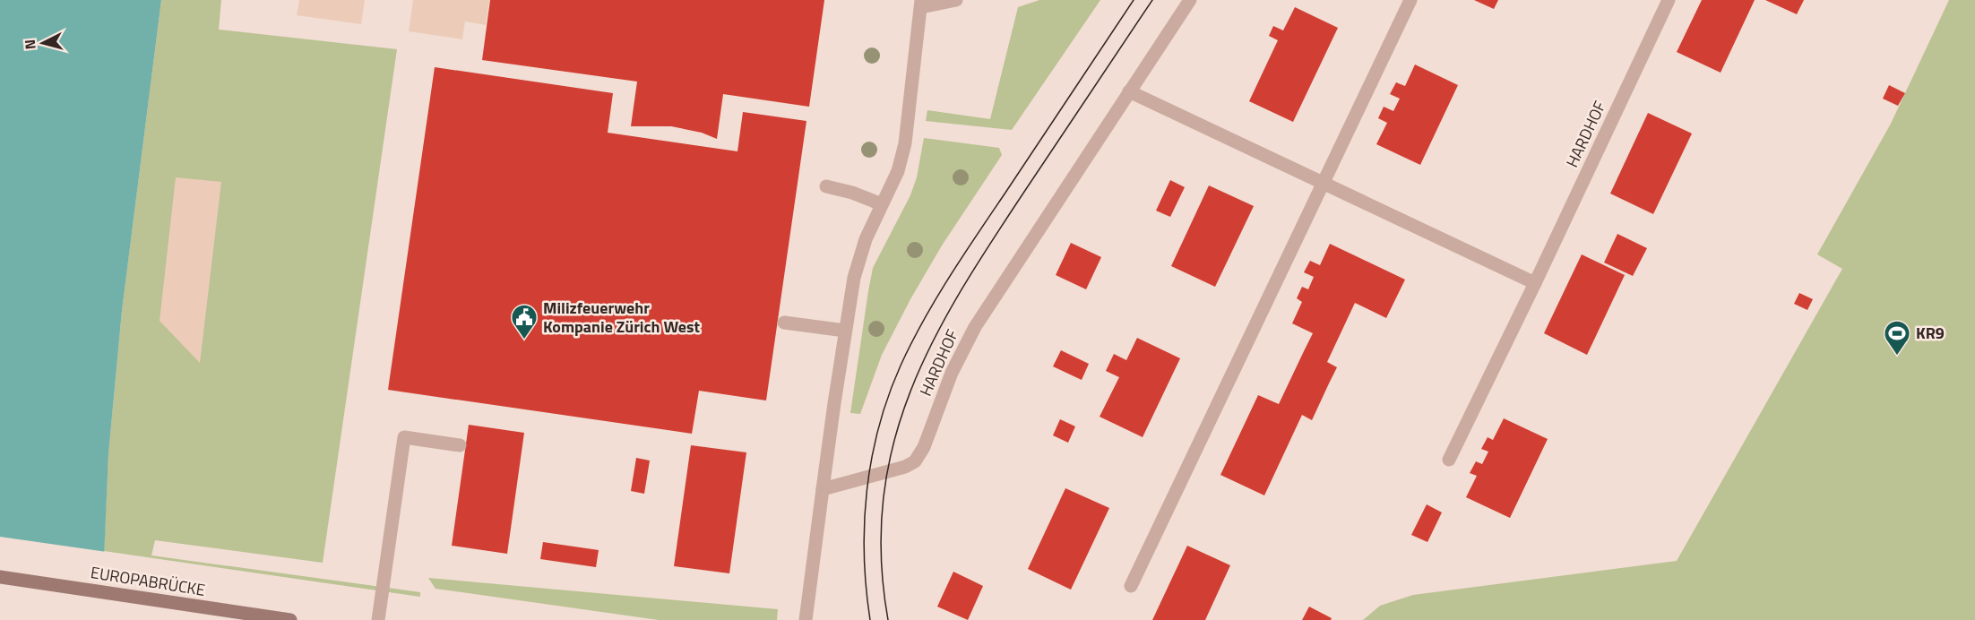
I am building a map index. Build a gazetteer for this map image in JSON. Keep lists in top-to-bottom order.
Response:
{
  "streets": {
    "main road": ["EUROPABRÜCKE"],
    "street": ["HARDHOF"]
  },
  "places": {
    "public building": ["Milizfeuerwehr Kompanie Zürich West"],
    "sports": ["KR9"]
  },
  "north": "left"
}
